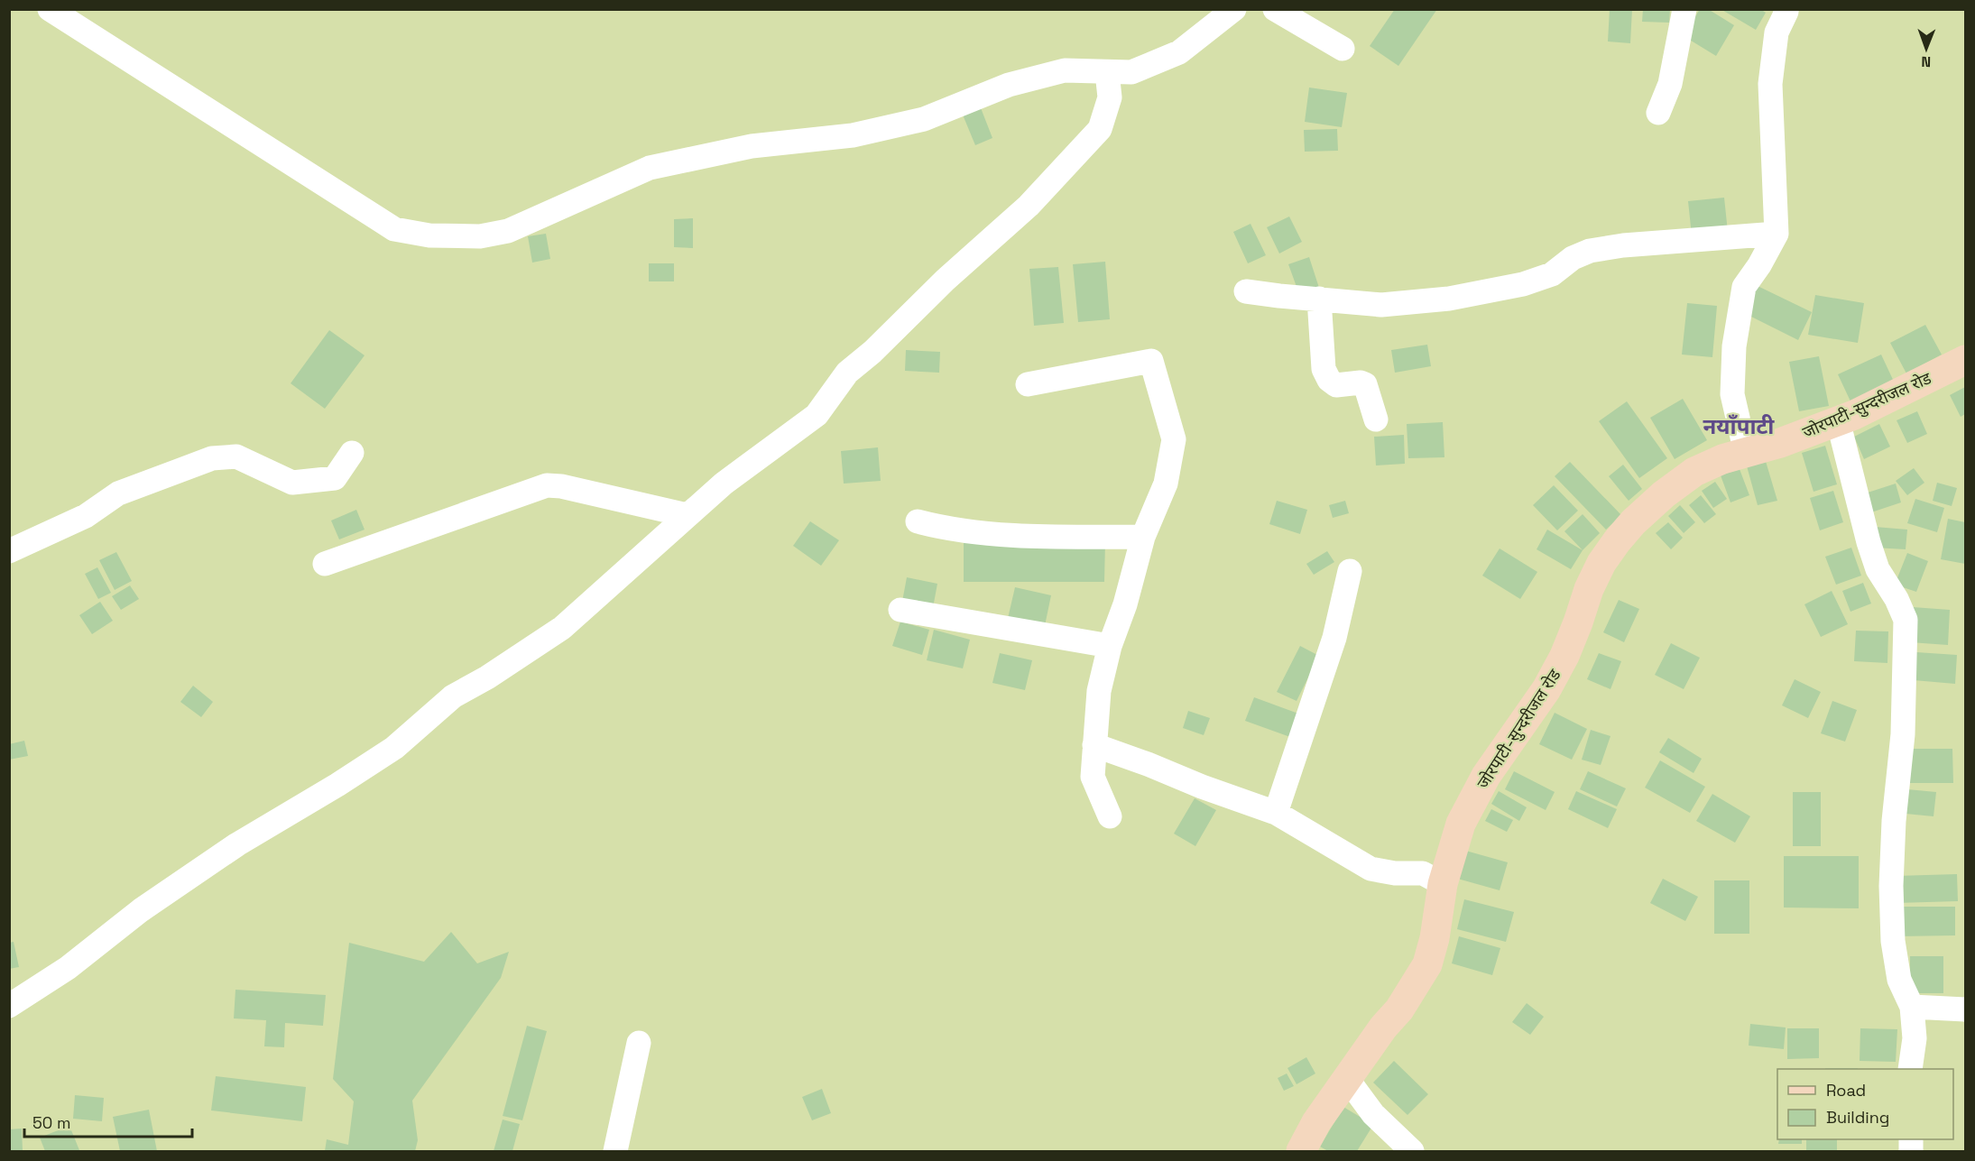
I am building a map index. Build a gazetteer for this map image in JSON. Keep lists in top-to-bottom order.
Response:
{
  "streets": {
    "main road": ["जोरपाटी-सुन्दरीजल रोड"]
  },
  "districts": ["नयाँपाटी"],
  "legend": ["Road", "Building"],
  "scale_bar": "50 m",
  "north": "bottom"
}
